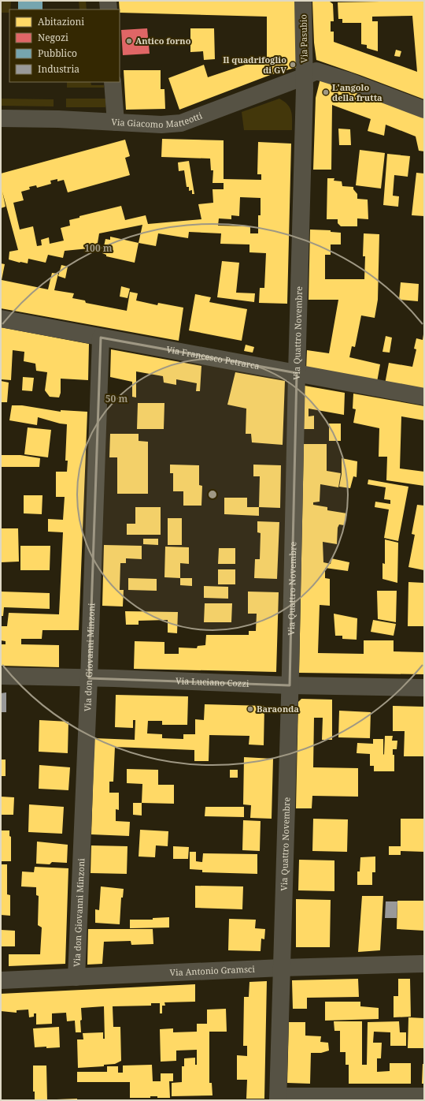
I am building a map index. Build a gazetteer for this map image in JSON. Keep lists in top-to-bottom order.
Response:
{
  "streets": {
    "street": [
      "Via Pasubio",
      "Via Giacomo Matteotti",
      "Via Quattro Novembre",
      "Via Francesco Petrarca",
      "Via don Giovanni Minzoni",
      "Via Luciano Cozzi",
      "Via Antonio Gramsci"
    ]
  },
  "crossings": [
    ["Via Pasubio", "Via Giacomo Matteotti"],
    ["Via Pasubio", "Via Quattro Novembre"],
    ["Via Giacomo Matteotti", "Via Quattro Novembre"],
    ["Via Quattro Novembre", "Via Francesco Petrarca"],
    ["Via Quattro Novembre", "Via Luciano Cozzi"],
    ["Via Quattro Novembre", "Via Antonio Gramsci"],
    ["Via Francesco Petrarca", "Via don Giovanni Minzoni"],
    ["Via don Giovanni Minzoni", "Via Luciano Cozzi"],
    ["Via don Giovanni Minzoni", "Via Antonio Gramsci"]
  ],
  "places": [
    "Antico forno",
    "Il quadrifoglio di GV",
    "L'angolo della frutta",
    "Baraonda"
  ],
  "legend": [
    "Abitazioni",
    "Negozi",
    "Pubblico",
    "Industria"
  ],
  "rings": ["100 m", "50 m"]
}
